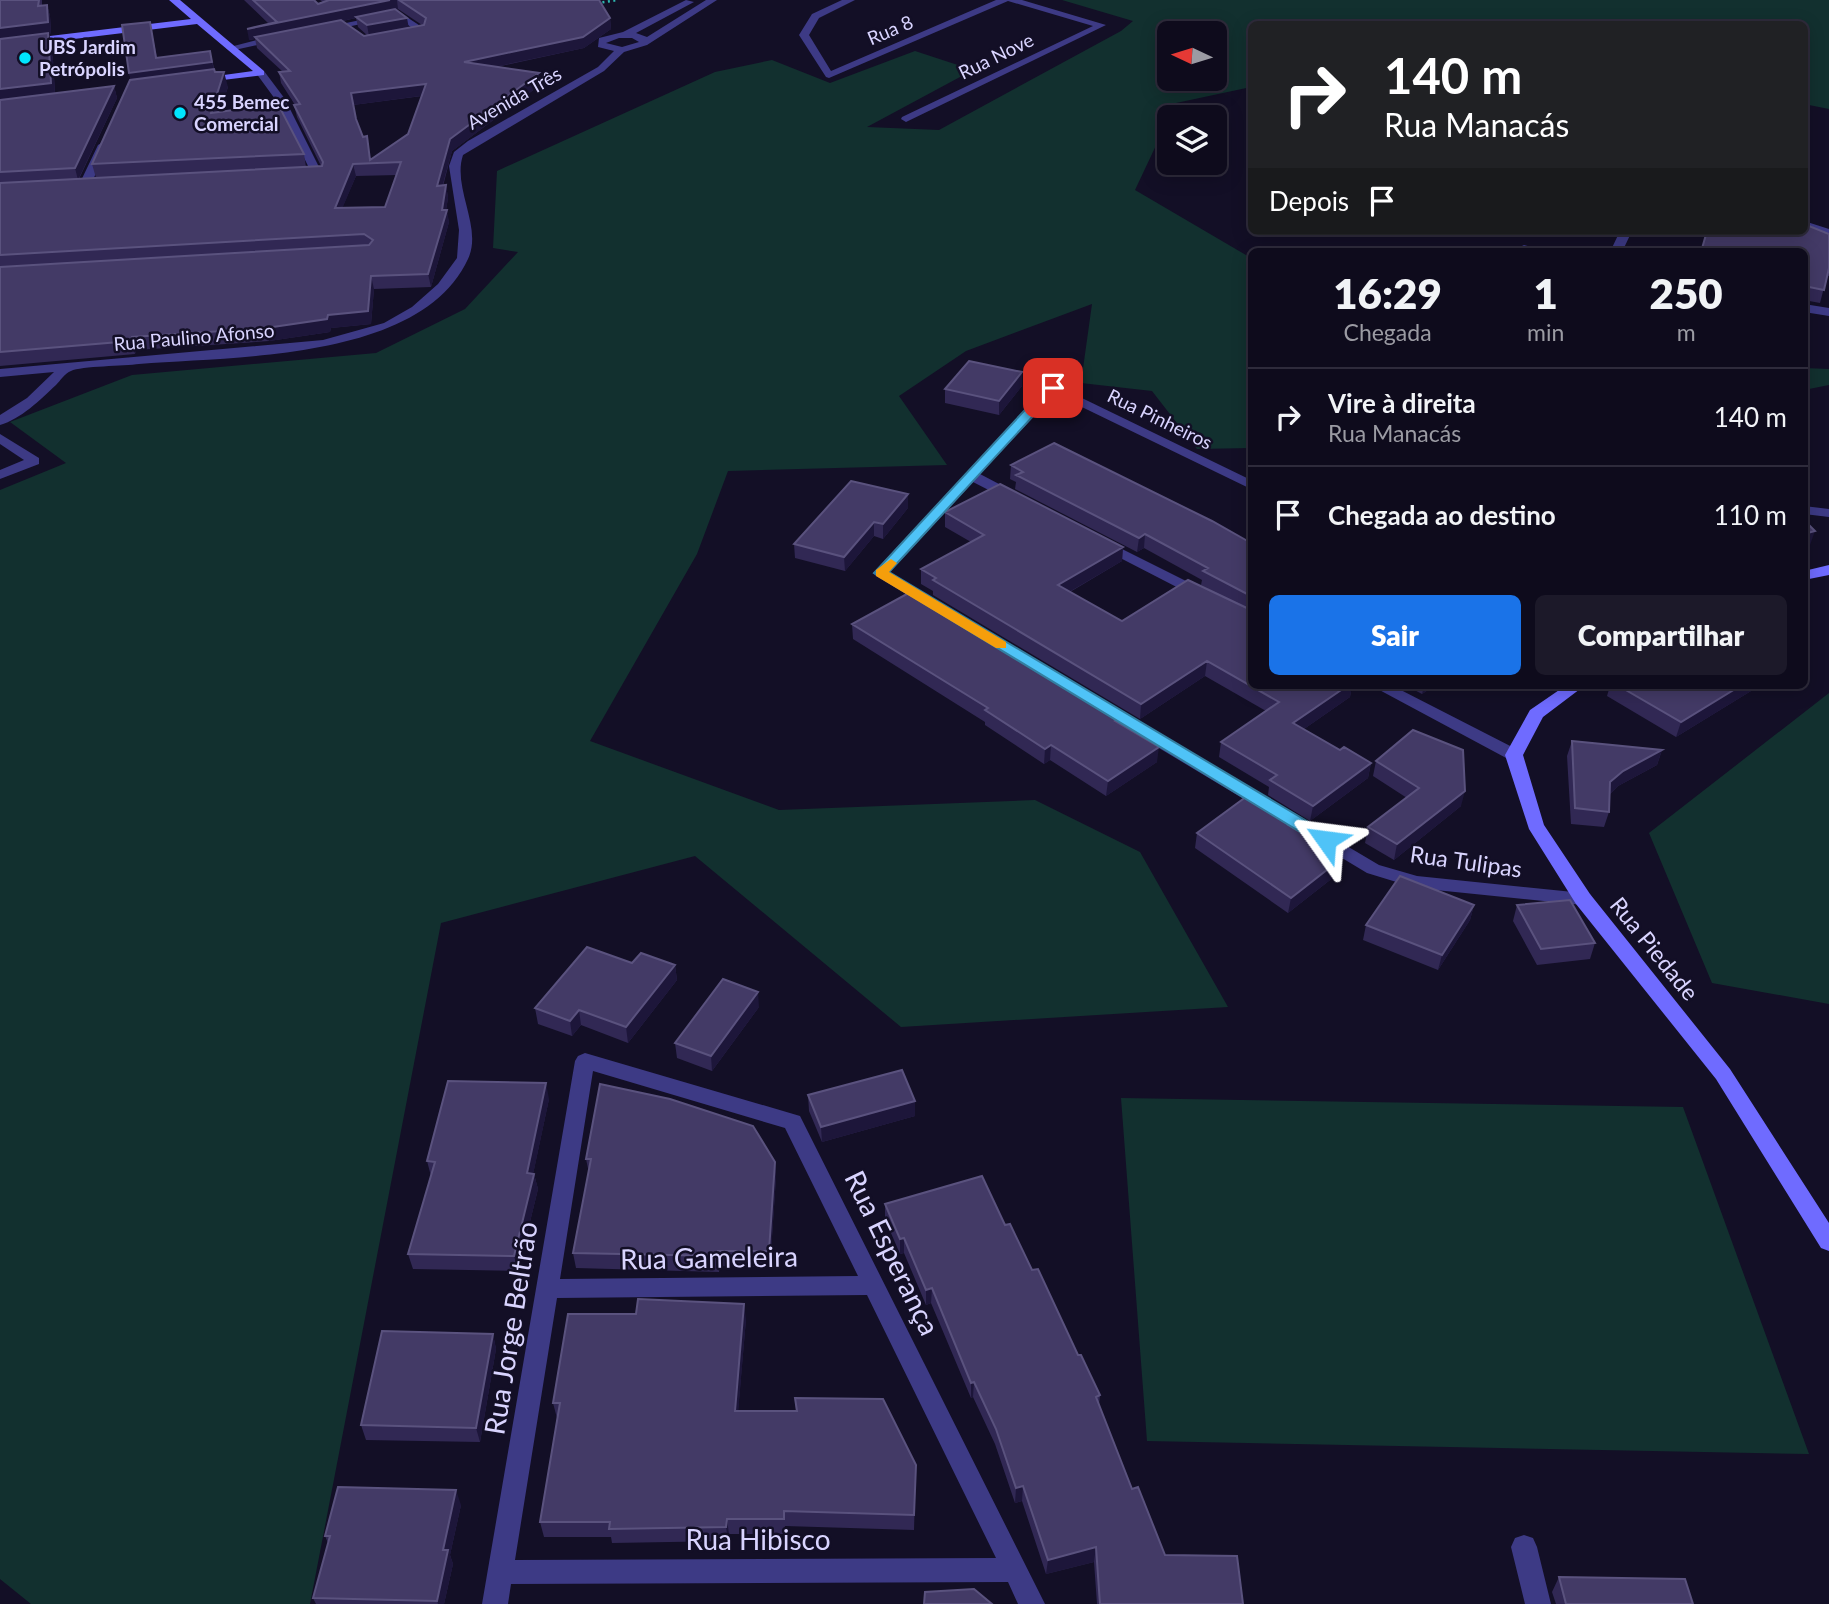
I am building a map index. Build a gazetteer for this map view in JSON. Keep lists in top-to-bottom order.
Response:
{
  "streets": {
    "street": [
      "Rua 8",
      "Rua Nove",
      "Avenida Três",
      "Rua Paulino Afonso",
      "Rua Pinheiros",
      "Rua Tulipas",
      "Rua Piedade",
      "Rua Esperança",
      "Rua Gameleira",
      "Rua Jorge Beltrão",
      "Rua Hibisco"
    ]
  },
  "crossings": [
    ["Avenida Três", "Rua Paulino Afonso"],
    ["Rua Tulipas", "Rua Piedade"],
    ["Rua Esperança", "Rua Gameleira"],
    ["Rua Esperança", "Rua Jorge Beltrão"],
    ["Rua Esperança", "Rua Hibisco"],
    ["Rua Gameleira", "Rua Jorge Beltrão"],
    ["Rua Jorge Beltrão", "Rua Hibisco"]
  ],
  "places": ["UBS Jardim Petrópolis", "455 Bemec Comercial"],
  "north": "left",
  "page": {
    "turn": ["140 m", "Rua Manacás"],
    "then": "Depois",
    "eta": [
      "16:29",
      "Chegada",
      "1",
      "min",
      "250",
      "m"
    ],
    "list": [
      {
        "name": "Vire à direita",
        "note": "Rua Manacás",
        "value": "140 m"
      },
      {
        "name": "Chegada ao destino",
        "value": "110 m"
      }
    ],
    "buttons": ["Sair", "Compartilhar"]
  }
}
